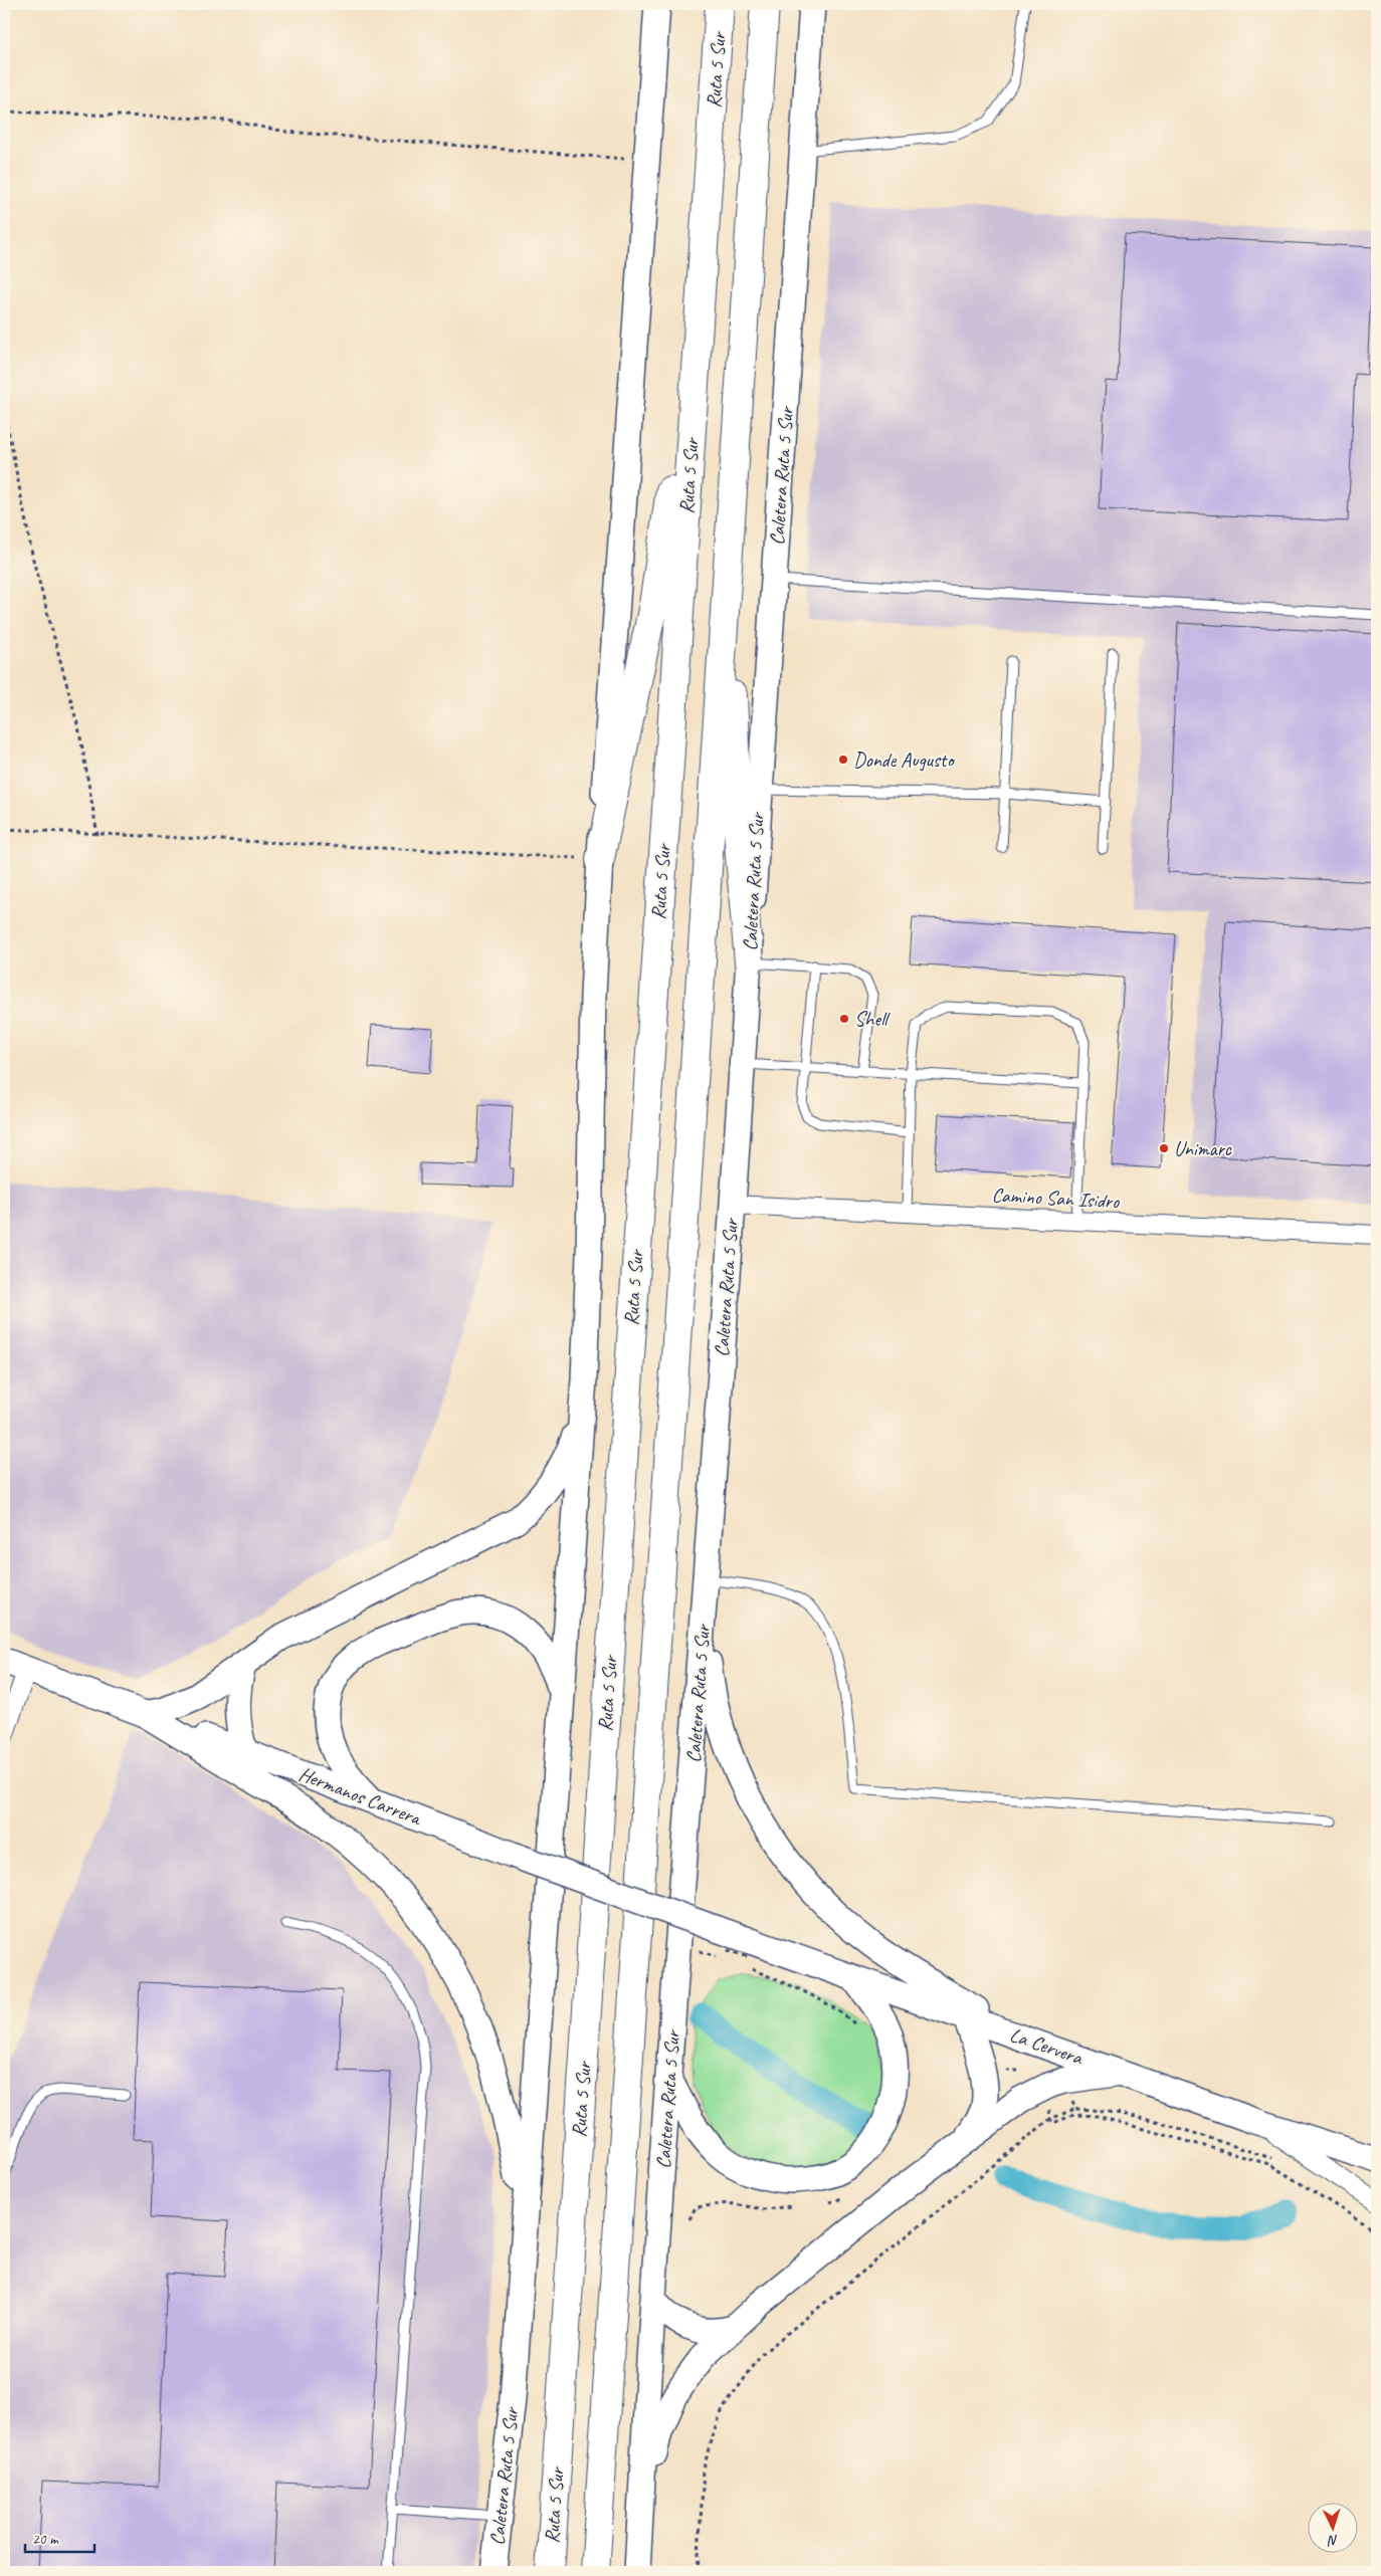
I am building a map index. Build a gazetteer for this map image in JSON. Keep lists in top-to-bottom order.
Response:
{
  "streets": {
    "highway": ["Ruta 5 Sur"],
    "main road": ["Caletera Ruta 5 Sur", "Hermanos Carrera", "La Cervera"],
    "street": ["Camino San Isidro"]
  },
  "crossings": [
    ["Caletera Ruta 5 Sur", "Camino San Isidro"],
    ["Hermanos Carrera", "La Cervera"]
  ],
  "places": ["Donde Augusto", "Shell", "Unimarc"],
  "scale_bar": "20 m",
  "north": "bottom"
}
